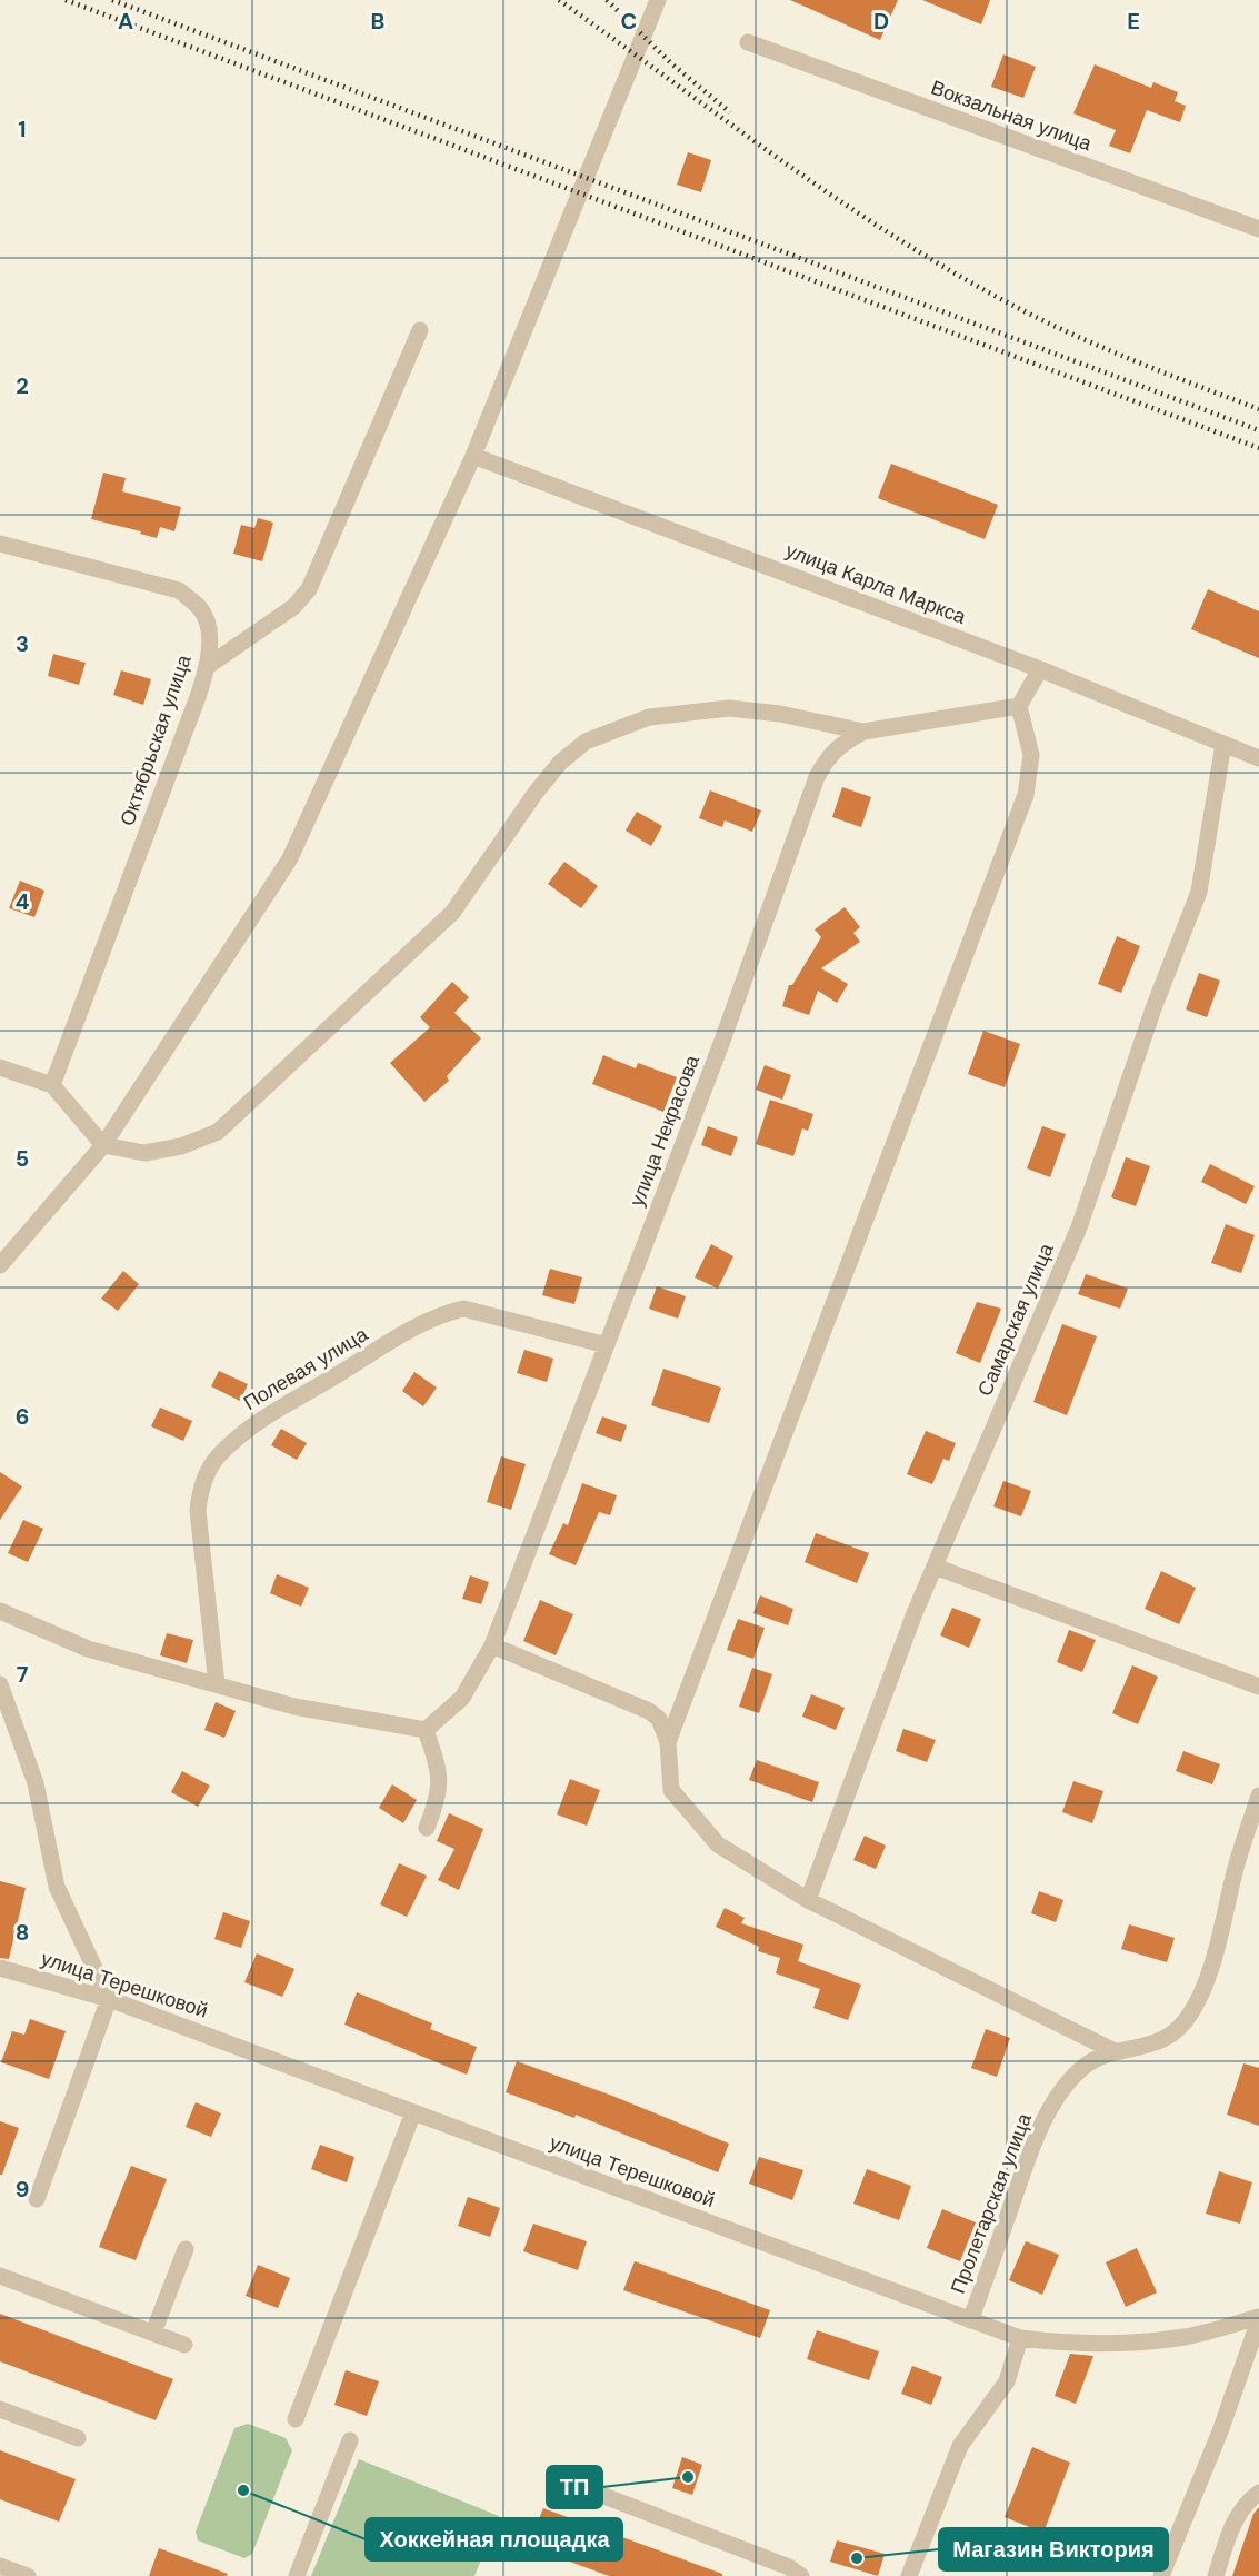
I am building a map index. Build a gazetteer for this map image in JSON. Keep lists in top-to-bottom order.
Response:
{
  "streets": {
    "street": [
      "Вокзальная улица",
      "улица Карла Маркса",
      "Октябрьская улица",
      "улица Некрасова",
      "Самарская улица",
      "Полевая улица",
      "улица Терешковой",
      "Пролетарская улица"
    ]
  },
  "crossings": [
    ["улица Карла Маркса", "Самарская улица"],
    ["улица Некрасова", "Полевая улица"],
    ["улица Терешковой", "Пролетарская улица"]
  ],
  "places": ["ТП", "Хоккейная площадка", "Магазин Виктория"],
  "grid": {
    "columns": [
      "A",
      "B",
      "C",
      "D",
      "E"
    ],
    "rows": [
      "1",
      "2",
      "3",
      "4",
      "5",
      "6",
      "7",
      "8",
      "9"
    ]
  }
}
